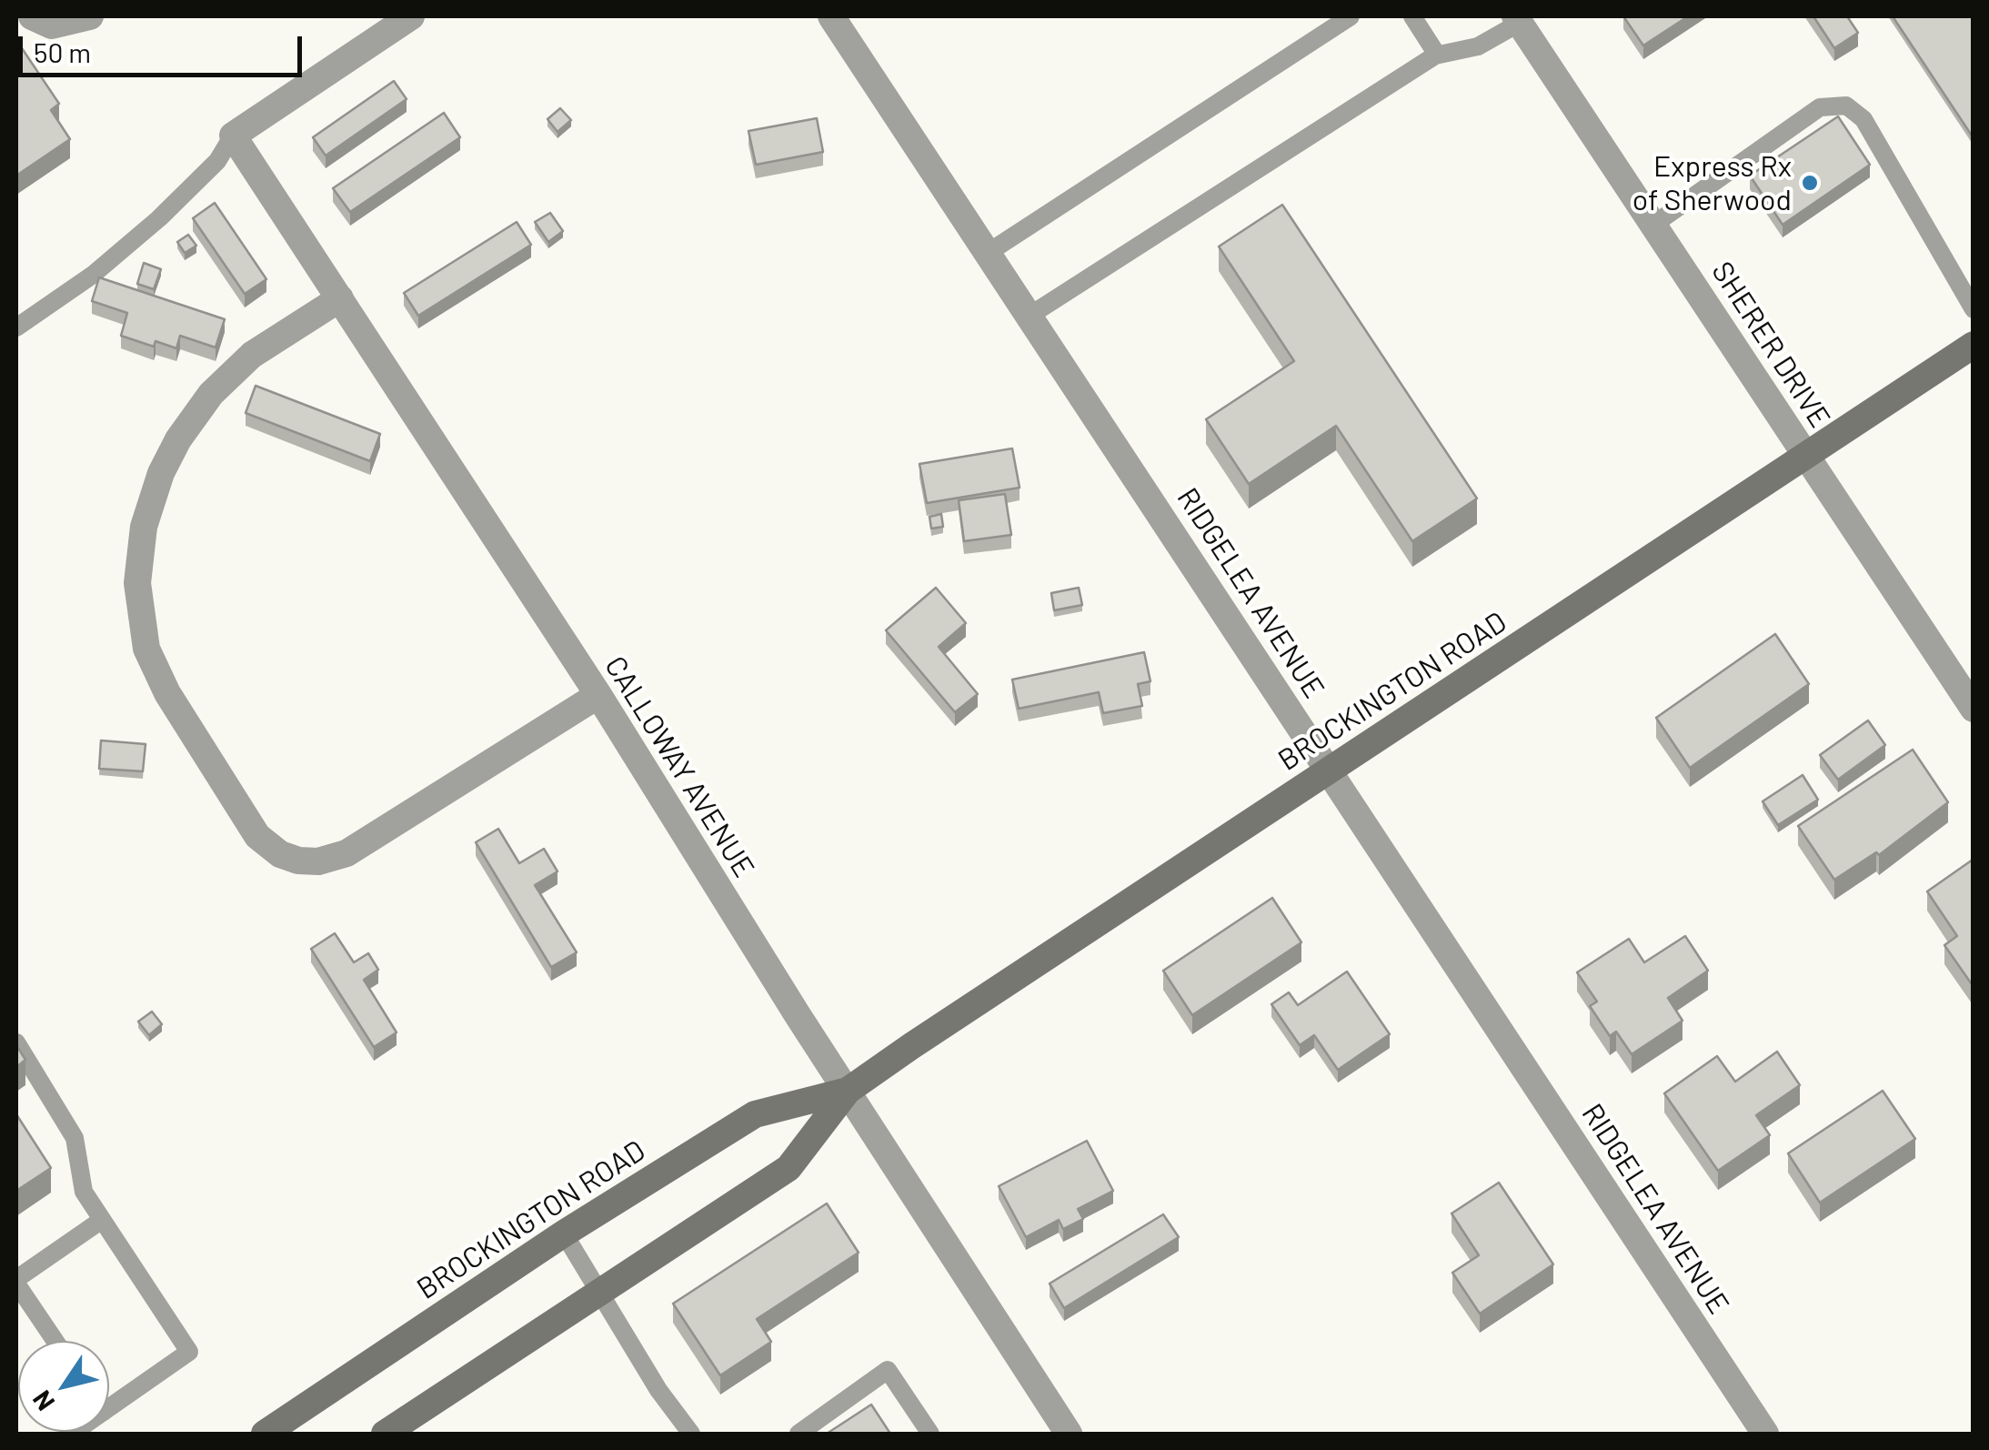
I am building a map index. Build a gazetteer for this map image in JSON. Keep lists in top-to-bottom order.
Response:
{
  "streets": {
    "main road": ["BROCKINGTON ROAD"],
    "street": ["SHERER DRIVE", "RIDGELEA AVENUE", "CALLOWAY AVENUE"]
  },
  "crossings": [
    ["SHERER DRIVE", "BROCKINGTON ROAD"],
    ["RIDGELEA AVENUE", "BROCKINGTON ROAD"],
    ["BROCKINGTON ROAD", "CALLOWAY AVENUE"]
  ],
  "places": ["Express Rx of Sherwood"],
  "scale_bar": "50 m",
  "north": "bottom left"
}
